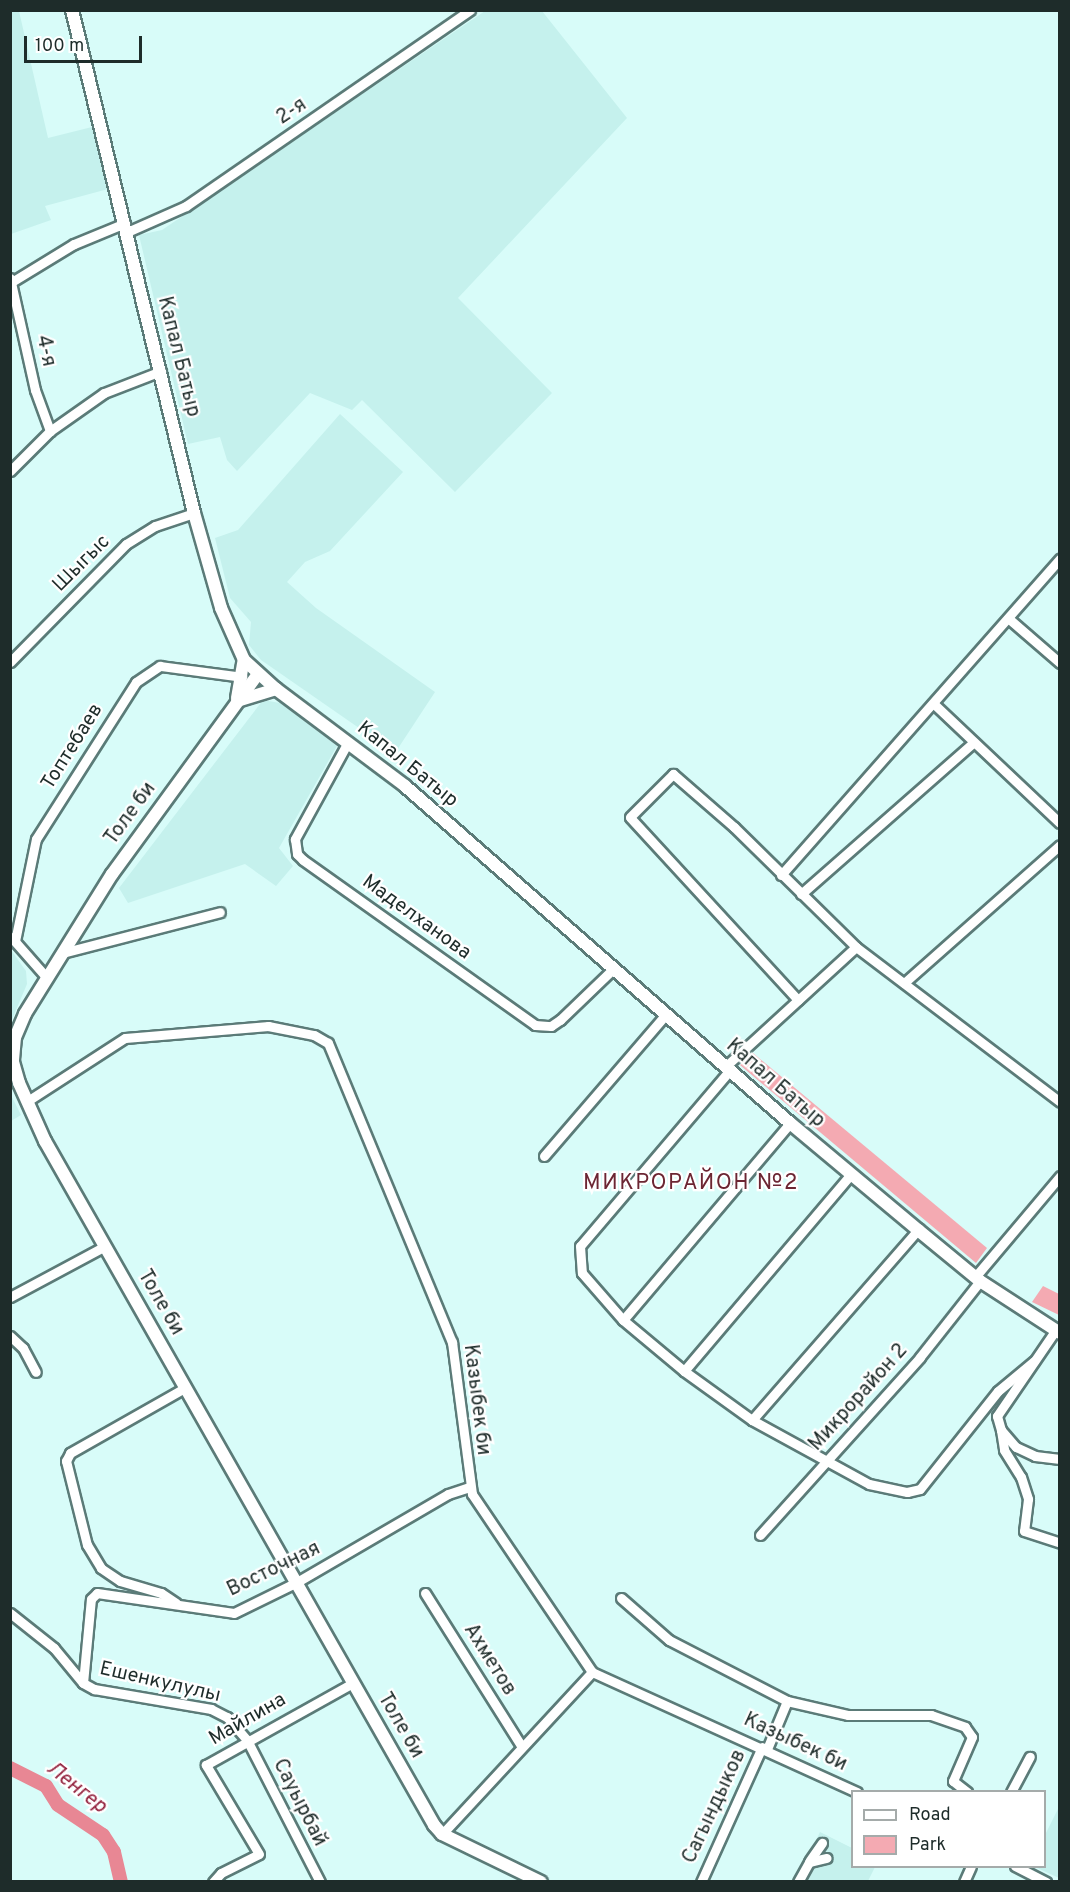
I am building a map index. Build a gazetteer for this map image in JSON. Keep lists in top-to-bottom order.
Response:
{
  "streets": {
    "main road": ["Капал Батыр", "Толе би"],
    "street": [
      "2-я",
      "4-я",
      "Шыгыс",
      "Топтебаев",
      "Маделханова",
      "Микрорайон 2",
      "Казыбек би",
      "Восточная",
      "Ахметов",
      "Ешенкулулы",
      "Майлина",
      "Сауырбай",
      "Сагындыков"
    ]
  },
  "crossings": [
    ["2-я", "4-я"],
    ["2-я", "Капал Батыр"],
    ["Капал Батыр", "Шыгыс"],
    ["Капал Батыр", "Толе би"],
    ["Капал Батыр", "Маделханова"],
    ["Капал Батыр", "Микрорайон 2"],
    ["Толе би", "Казыбек би"],
    ["Толе би", "Восточная"],
    ["Толе би", "Майлина"],
    ["Казыбек би", "Восточная"],
    ["Казыбек би", "Сагындыков"],
    ["Восточная", "Ешенкулулы"],
    ["Ешенкулулы", "Майлина"],
    ["Ешенкулулы", "Сауырбай"],
    ["Майлина", "Сауырбай"]
  ],
  "districts": ["МИКРОРАЙОН №2"],
  "water": ["Ленгер"],
  "legend": ["Road", "Park"],
  "scale_bar": "100 m"
}
